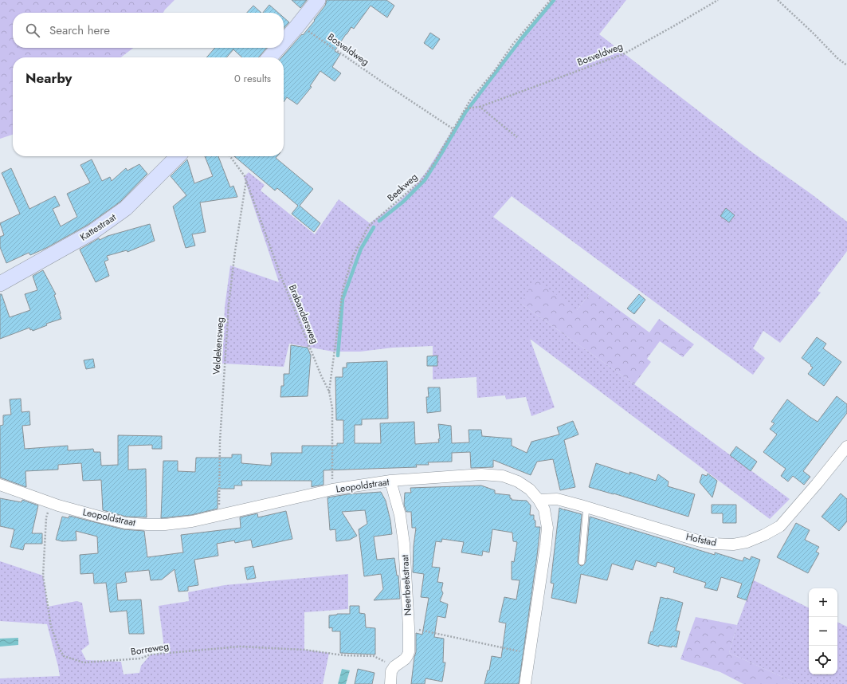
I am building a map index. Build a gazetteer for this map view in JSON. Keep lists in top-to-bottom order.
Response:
{
  "streets": {
    "main road": ["Kattestraat"],
    "street": ["Leopoldstraat", "Hofstad", "Neerbeekstraat"],
    "path": [
      "Bosveldweg",
      "Beekweg",
      "Brabandersweg",
      "Veldekensweg",
      "Borreweg"
    ]
  },
  "crossings": [
    ["Bosveldweg", "Beekweg"],
    ["Beekweg", "Brabandersweg"],
    ["Brabandersweg", "Veldekensweg"],
    ["Brabandersweg", "Leopoldstraat"],
    ["Veldekensweg", "Leopoldstraat"],
    ["Leopoldstraat", "Hofstad"],
    ["Leopoldstraat", "Neerbeekstraat"],
    ["Leopoldstraat", "Borreweg"],
    ["Neerbeekstraat", "Borreweg"]
  ],
  "page": {
    "search": "Search here",
    "heading": ["Nearby", "0 results"],
    "map_buttons": ["+", "−"]
  }
}
